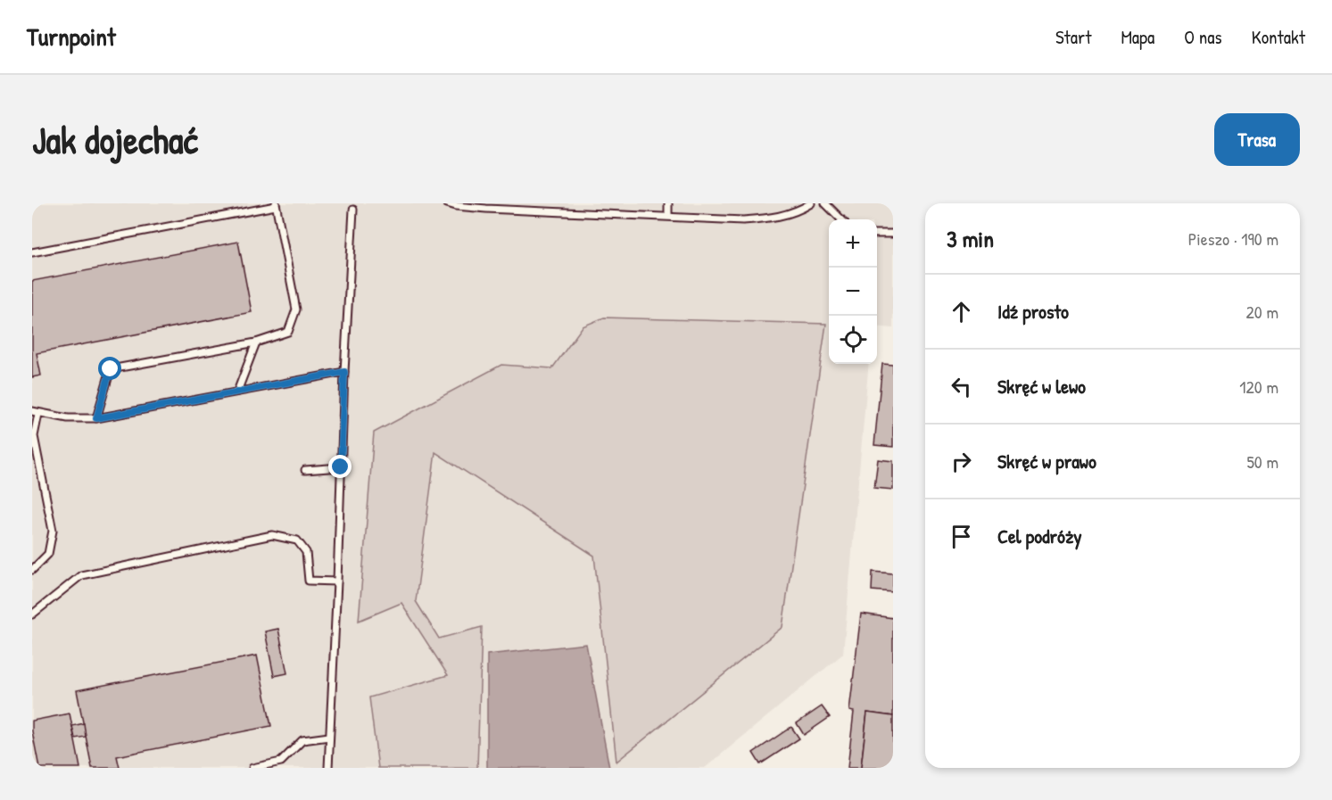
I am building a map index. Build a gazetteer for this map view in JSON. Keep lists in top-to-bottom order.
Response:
{
  "page": {
    "header": "Turnpoint",
    "nav": [
      "Start",
      "Mapa",
      "O nas",
      "Kontakt"
    ],
    "buttons": "Trasa",
    "title": "Jak dojechać",
    "heading": ["3 min", "Pieszo · 190 m"],
    "map_buttons": ["+", "−"],
    "list": [
      ["Idź prosto", "20 m"],
      ["Skręć w lewo", "120 m"],
      ["Skręć w prawo", "50 m"],
      "Cel podróży"
    ]
  }
}
